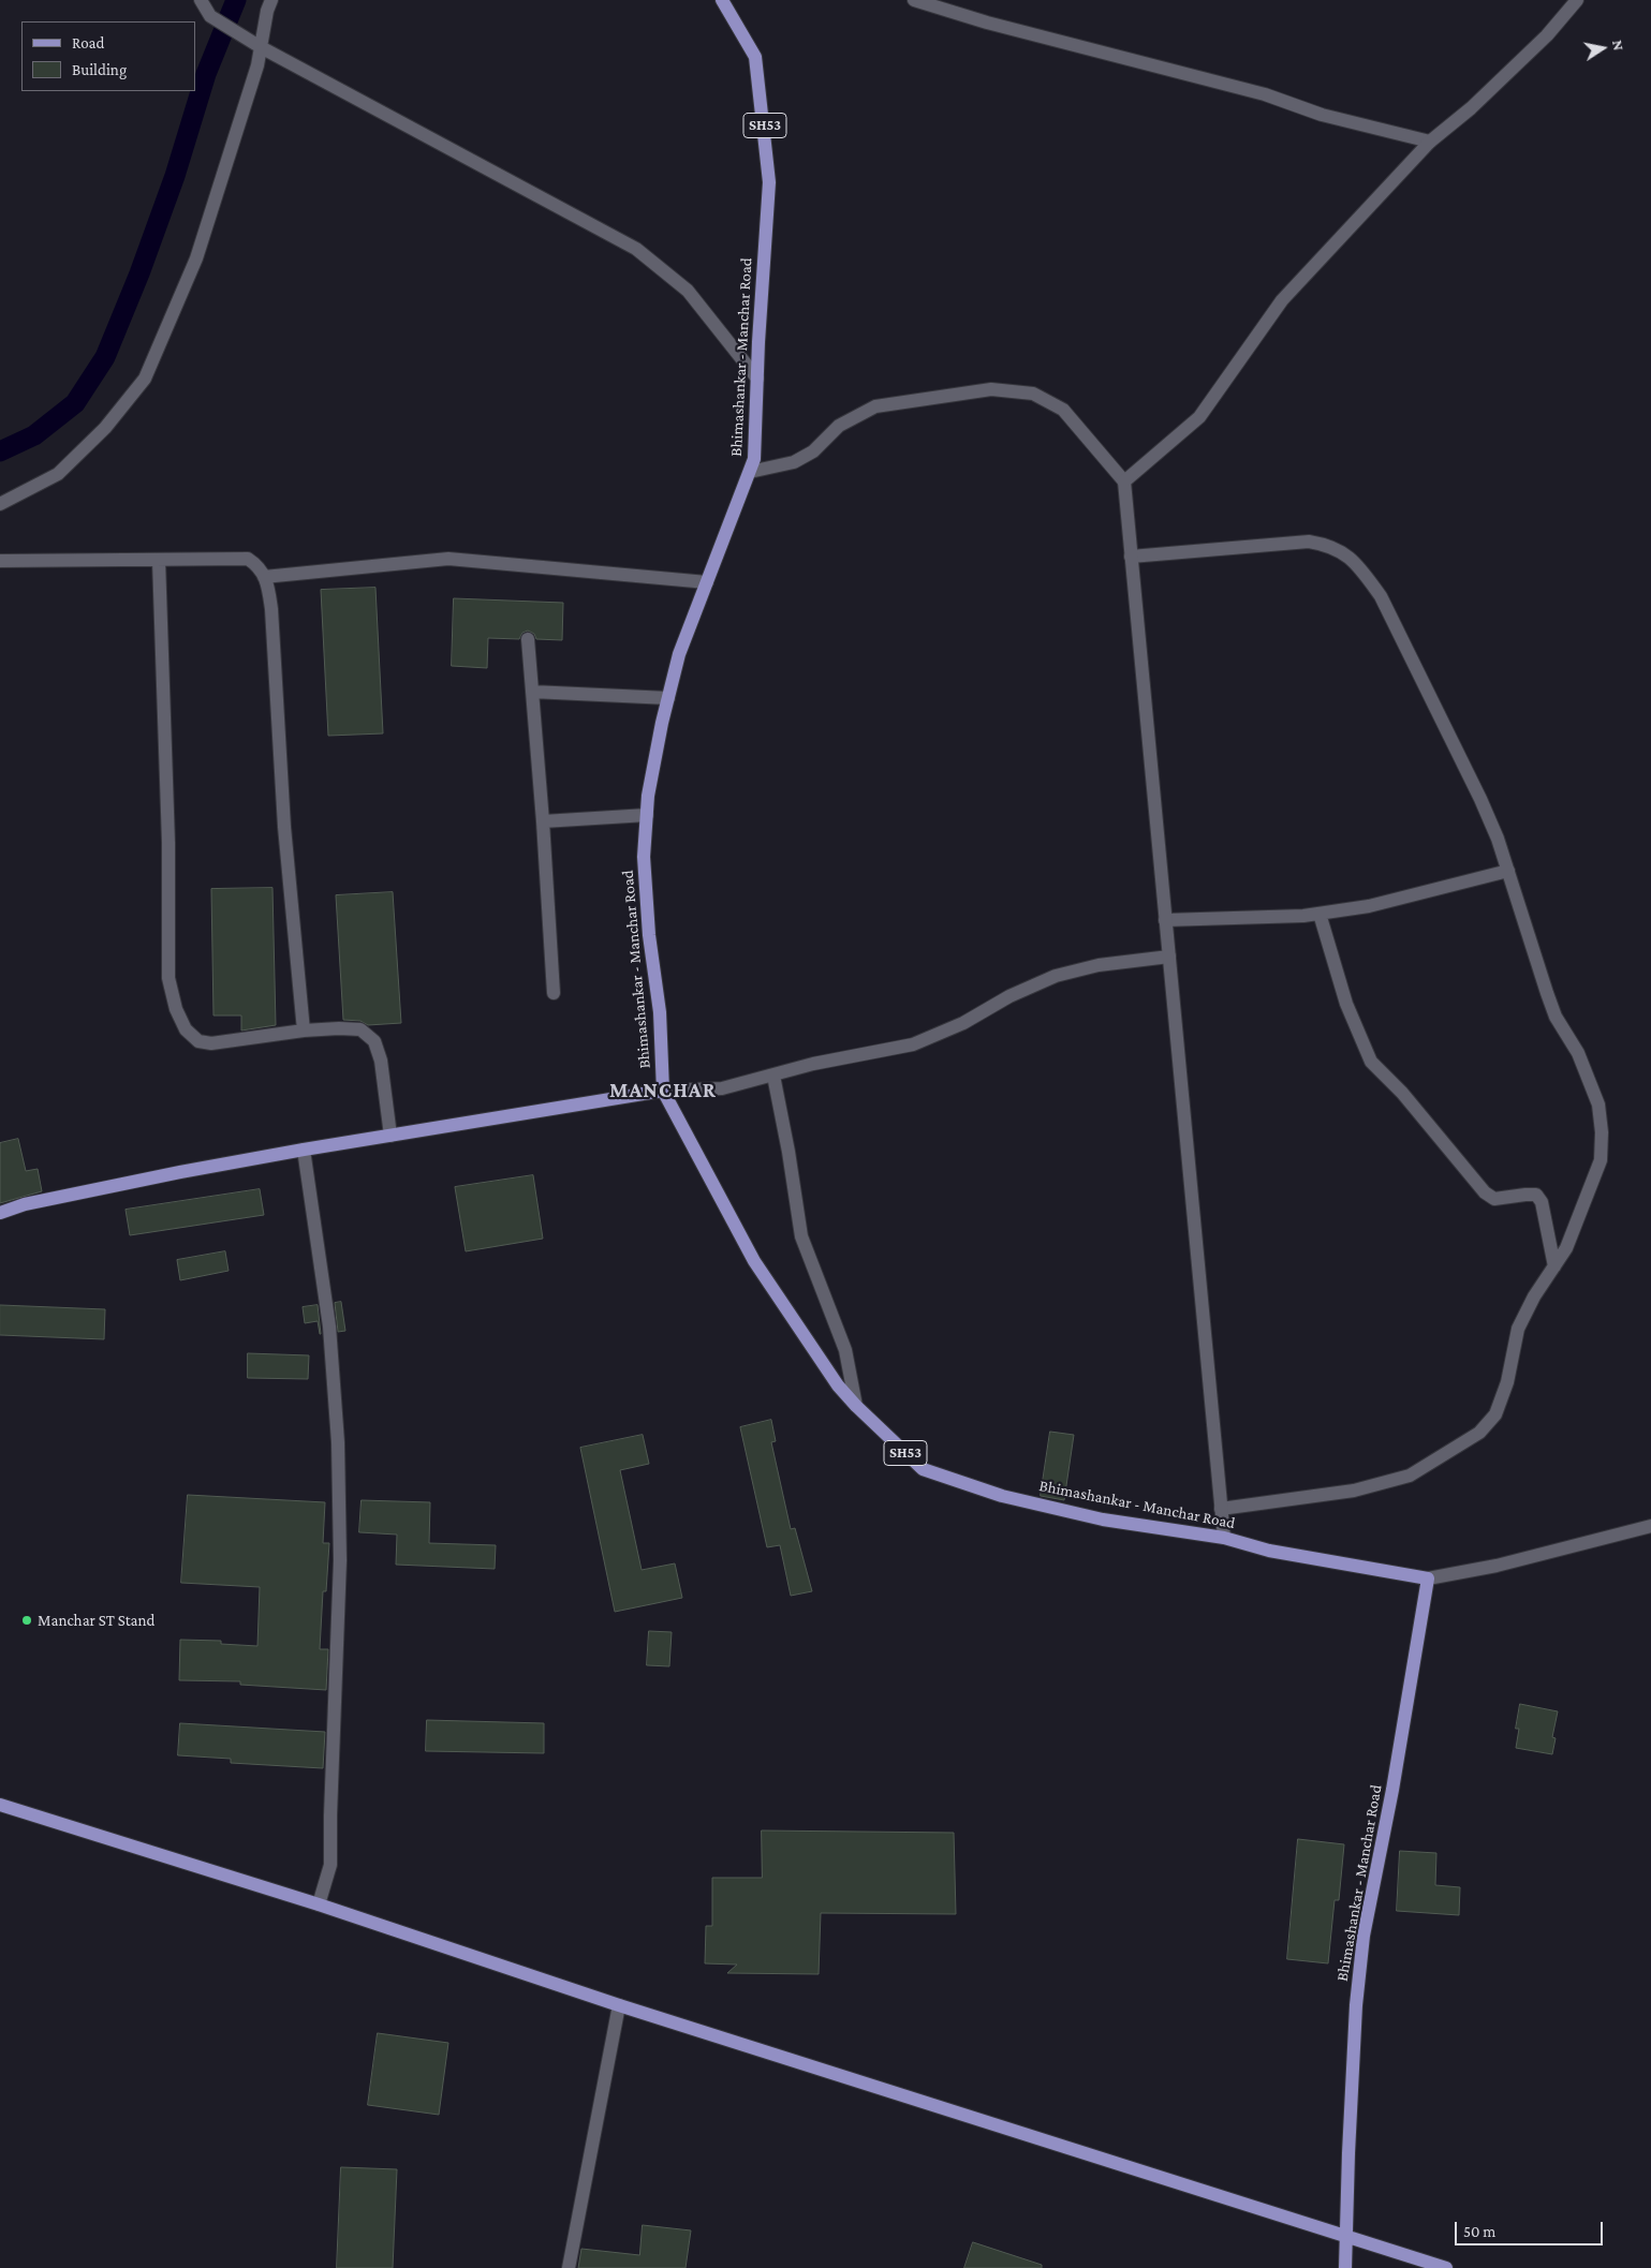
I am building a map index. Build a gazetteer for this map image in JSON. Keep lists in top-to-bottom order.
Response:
{
  "streets": {
    "main road": ["SH53", "Bhimashankar - Manchar Road"]
  },
  "districts": ["MANCHAR"],
  "places": ["Manchar ST Stand"],
  "legend": ["Road", "Building"],
  "scale_bar": "50 m",
  "north": "right"
}
